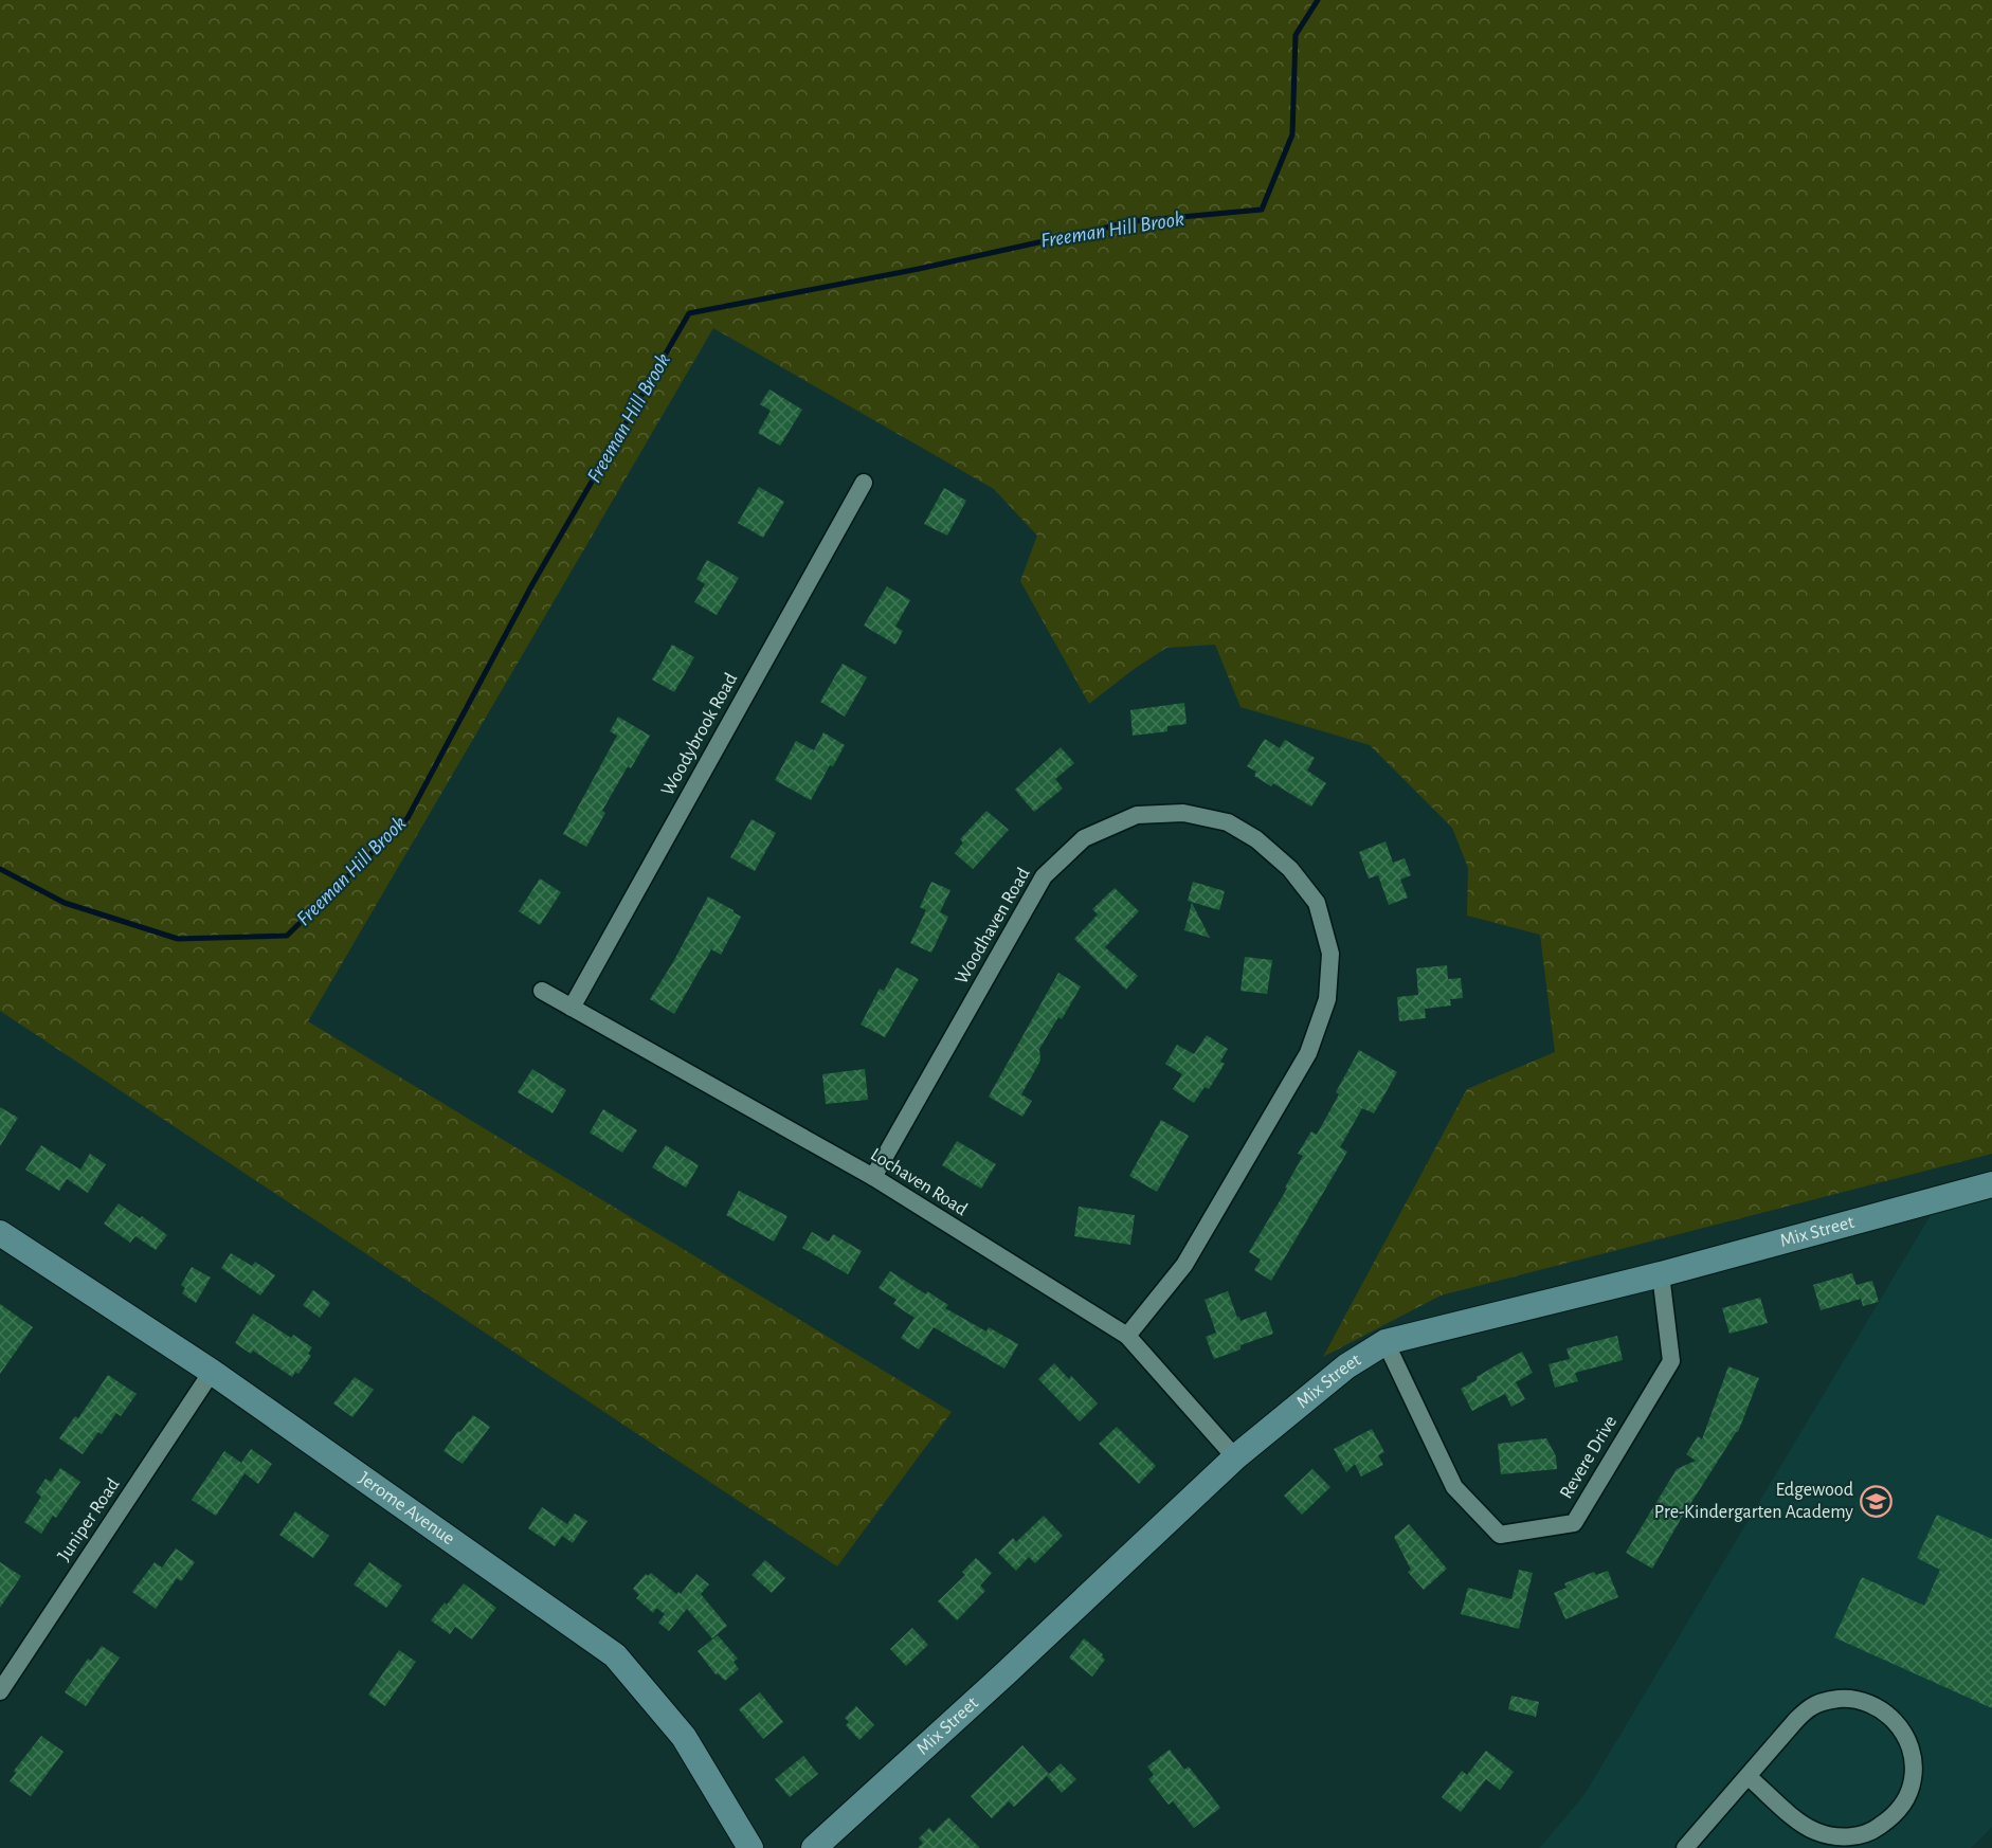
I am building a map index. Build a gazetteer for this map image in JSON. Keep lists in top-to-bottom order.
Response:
{
  "streets": {
    "main road": ["Mix Street", "Jerome Avenue"],
    "street": [
      "Woodybrook Road",
      "Woodhaven Road",
      "Lochaven Road",
      "Revere Drive",
      "Juniper Road"
    ]
  },
  "crossings": [
    ["Woodybrook Road", "Lochaven Road"],
    ["Woodhaven Road", "Lochaven Road"],
    ["Lochaven Road", "Mix Street"],
    ["Mix Street", "Revere Drive"],
    ["Jerome Avenue", "Juniper Road"]
  ],
  "water": ["Freeman Hill Brook"],
  "places": {
    "school or university": ["Edgewood Pre-Kindergarten Academy"]
  }
}
